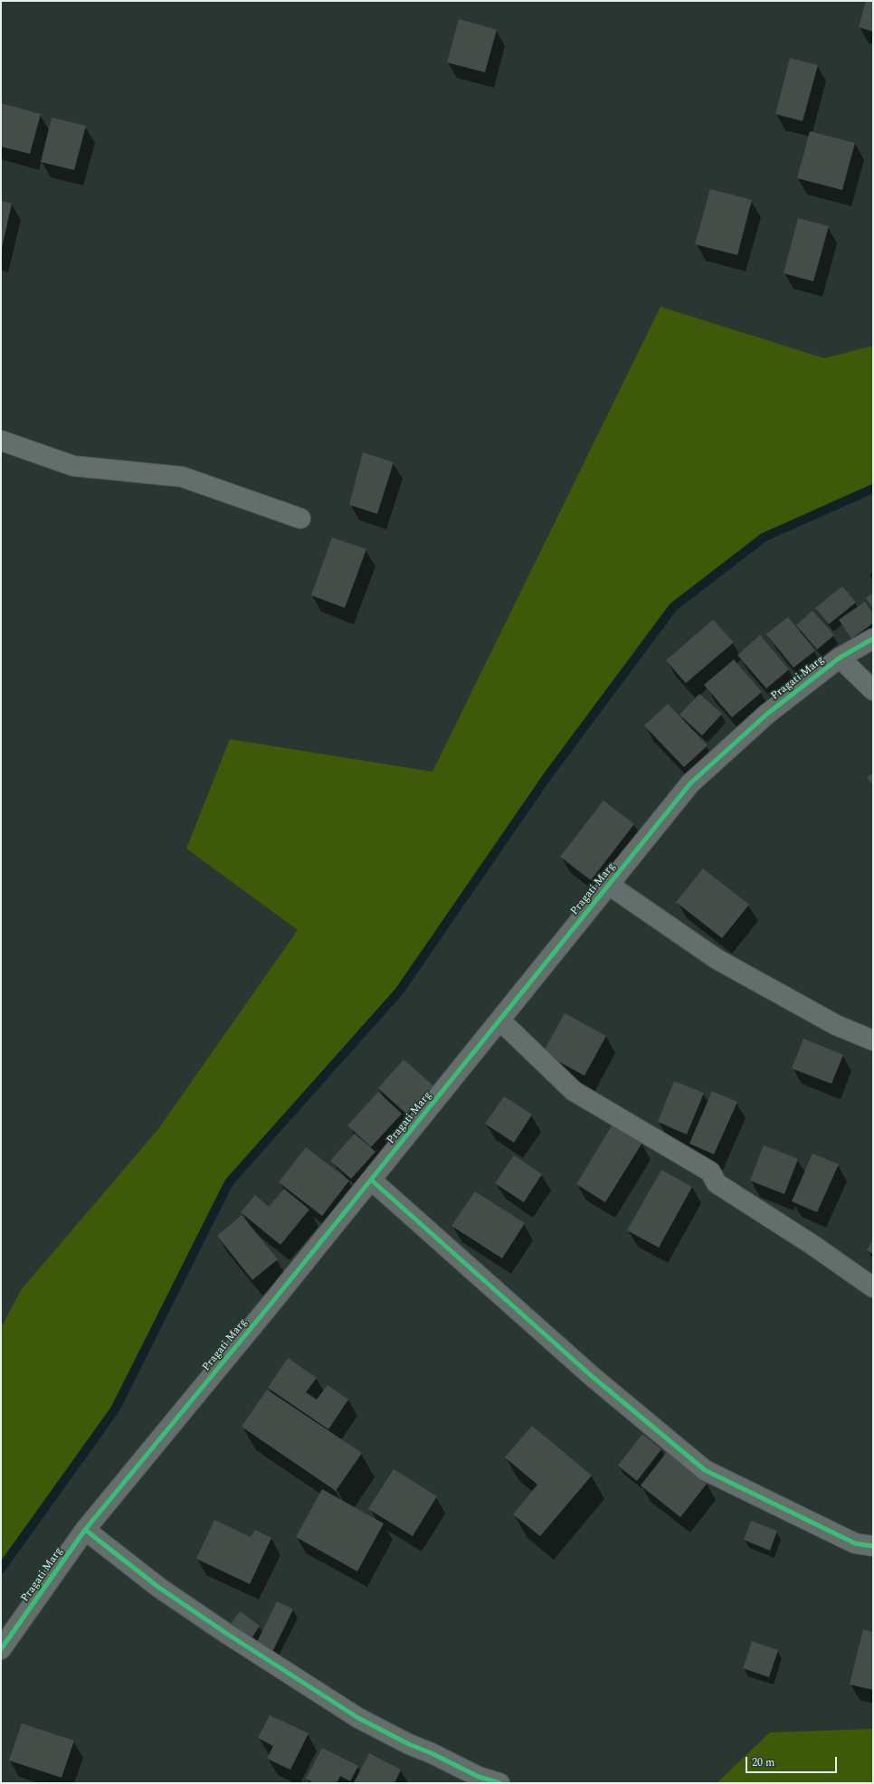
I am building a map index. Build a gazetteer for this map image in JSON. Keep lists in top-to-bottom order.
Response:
{
  "streets": {
    "street": ["Pragati Marg"]
  },
  "scale_bar": "20 m"
}
